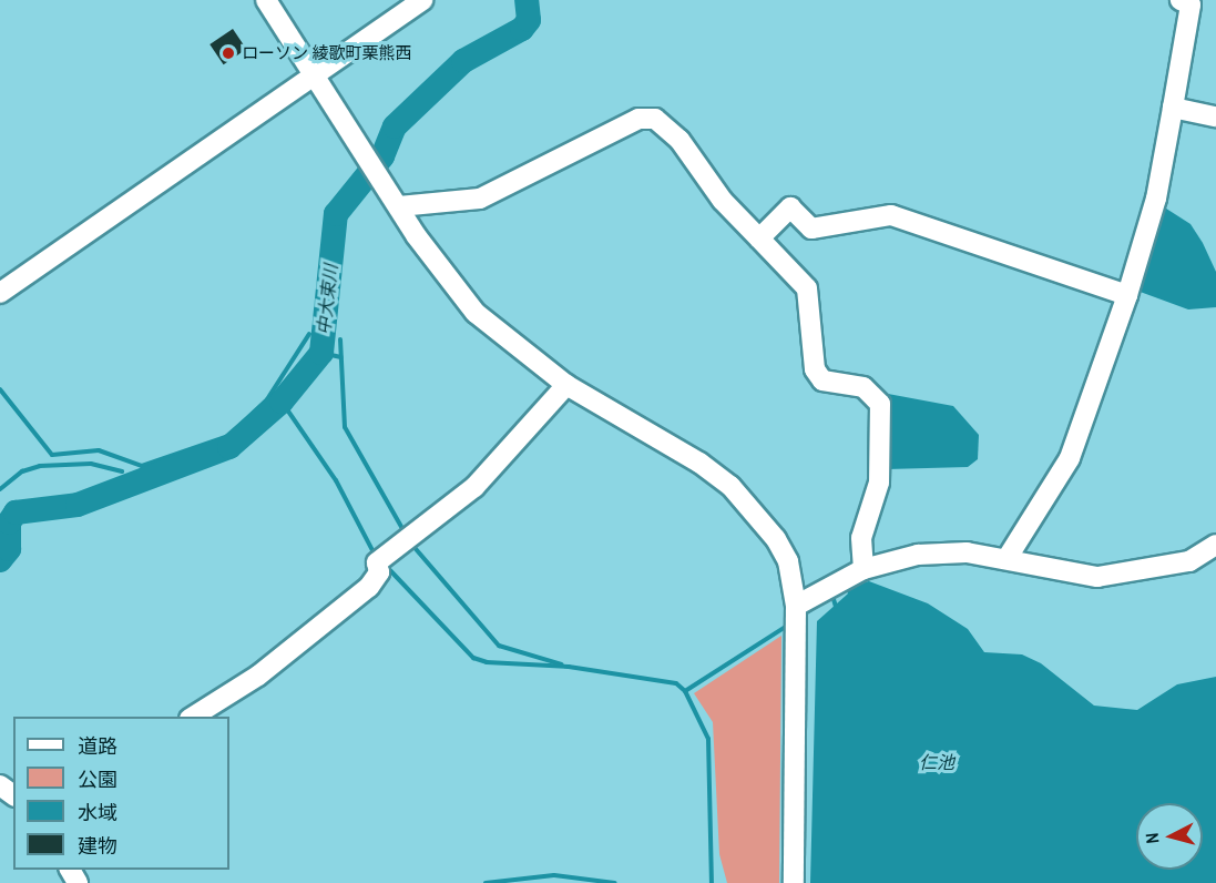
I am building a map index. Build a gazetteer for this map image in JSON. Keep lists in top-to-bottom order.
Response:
{
  "water": ["中大束川", "仁池"],
  "places": ["ローソン 綾歌町栗熊西"],
  "legend": [
    "道路",
    "公園",
    "水域",
    "建物"
  ],
  "north": "left"
}
